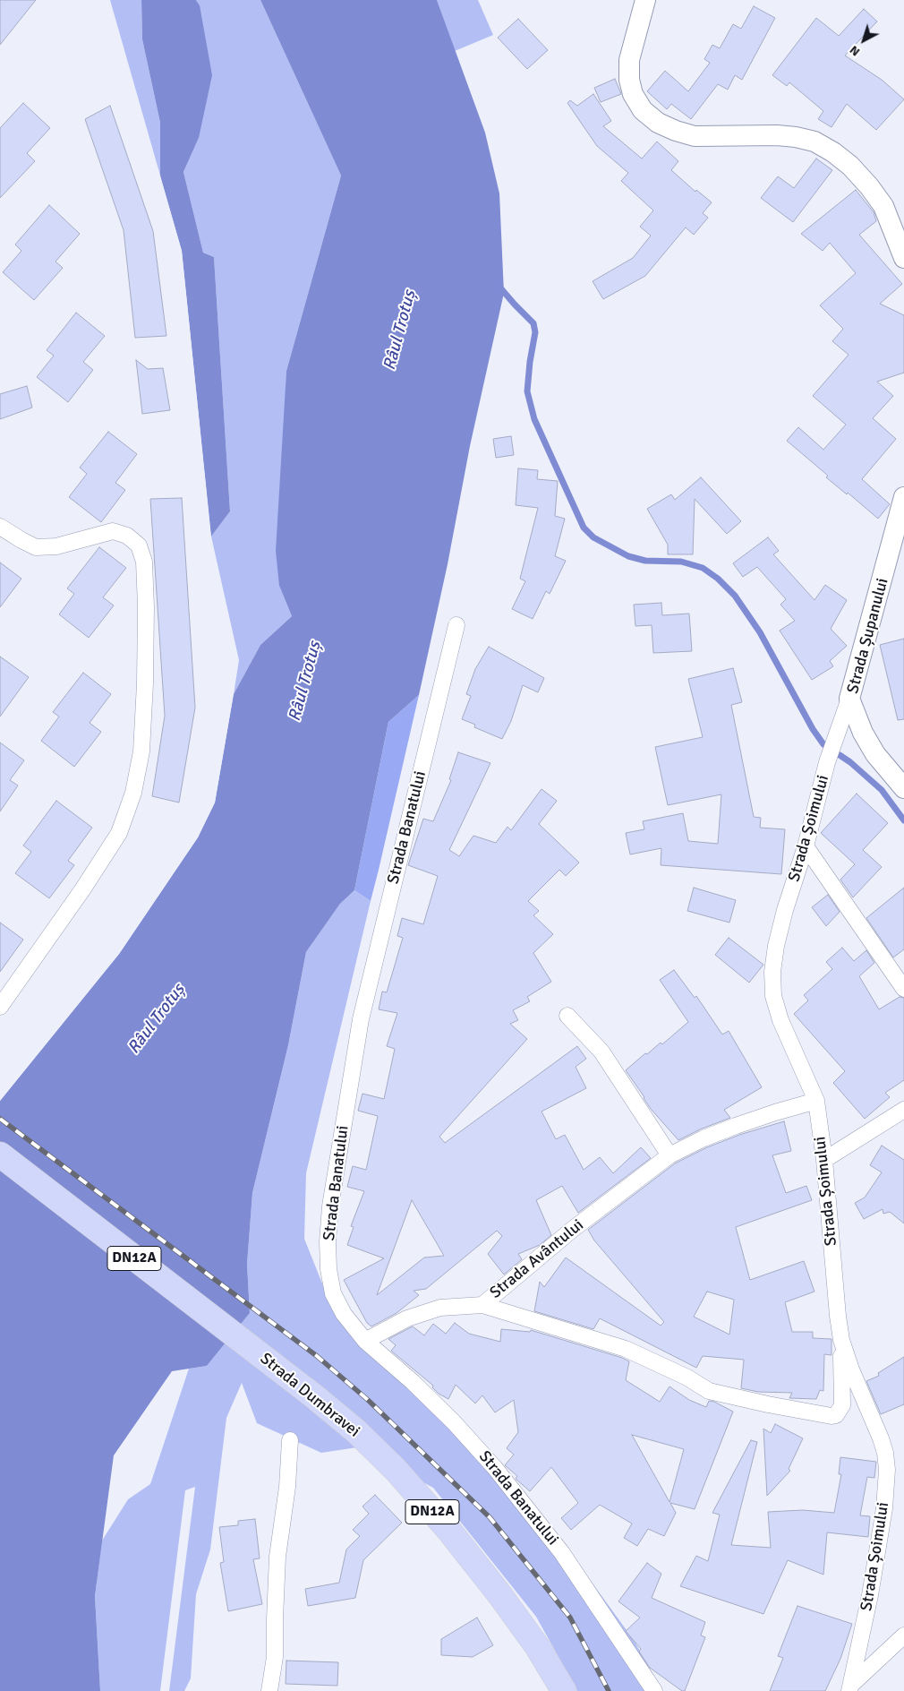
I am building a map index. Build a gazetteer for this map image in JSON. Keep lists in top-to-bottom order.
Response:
{
  "streets": {
    "main road": ["DN12A", "Strada Dumbravei"],
    "street": [
      "Strada Șupanului",
      "Strada Banatului",
      "Strada Șoimului",
      "Strada Avântului"
    ]
  },
  "crossings": [
    ["Strada Șupanului", "Strada Șoimului"],
    ["Strada Banatului", "Strada Avântului"],
    ["Strada Șoimului", "Strada Avântului"]
  ],
  "water": ["Râul Trotuș"],
  "north": "bottom left"
}
